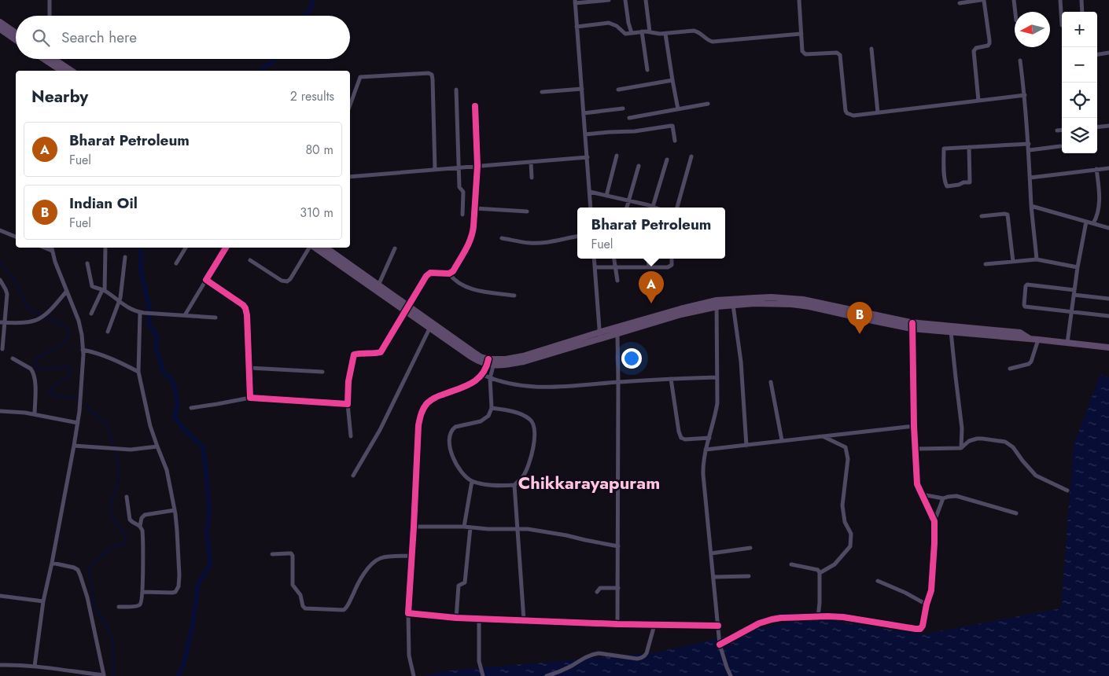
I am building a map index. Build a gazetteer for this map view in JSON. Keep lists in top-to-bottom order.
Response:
{
  "districts": ["Chikkarayapuram"],
  "north": "left",
  "page": {
    "map_buttons": ["+", "−"],
    "search": "Search here",
    "heading": ["Nearby", "2 results"],
    "list": [
      {
        "mark": "A",
        "name": "Bharat Petroleum",
        "note": "Fuel",
        "value": "80 m"
      },
      {
        "mark": "B",
        "name": "Indian Oil",
        "note": "Fuel",
        "value": "310 m"
      }
    ],
    "popup": ["Bharat Petroleum", "Fuel"],
    "pins": ["A", "B"]
  }
}
